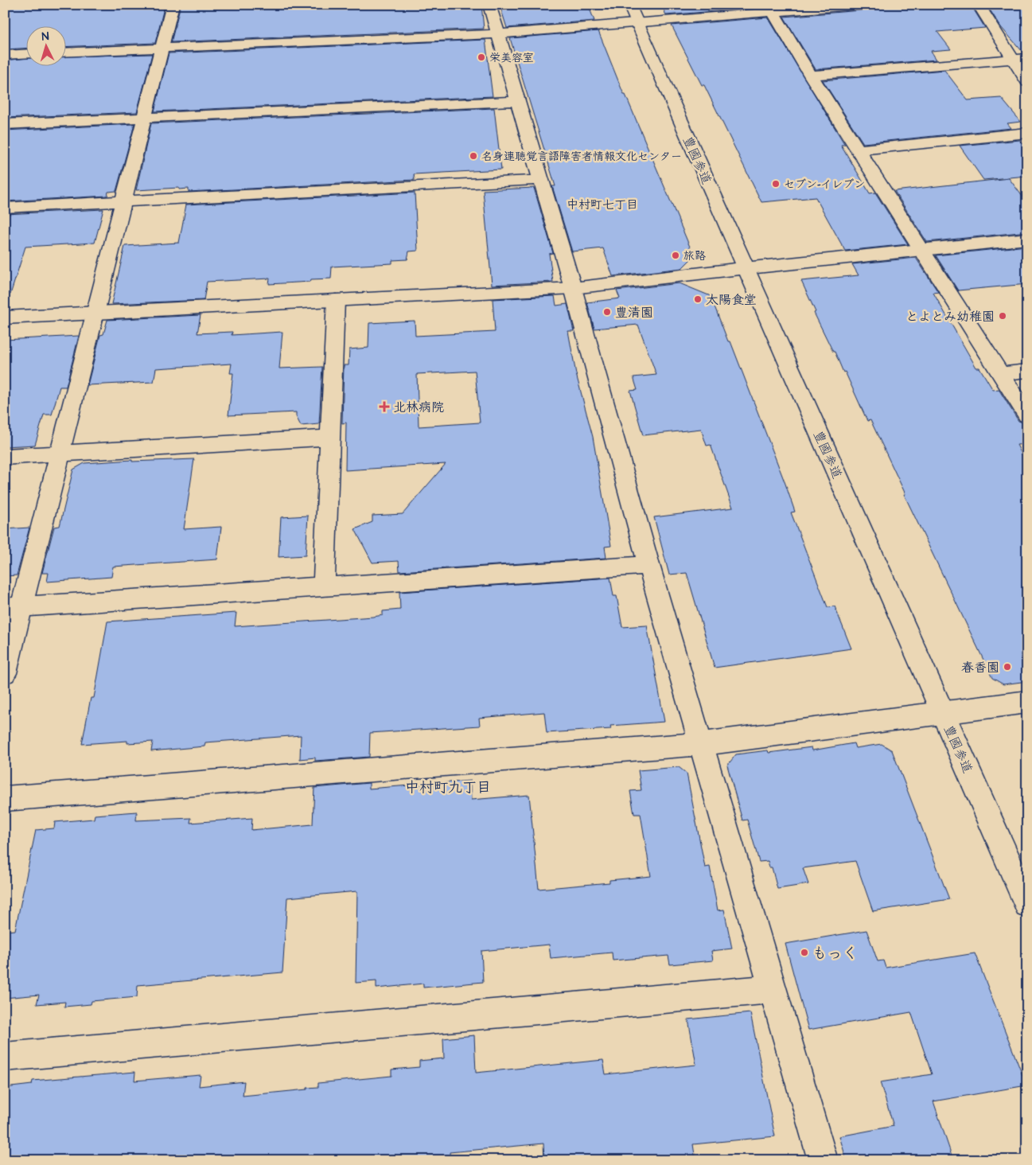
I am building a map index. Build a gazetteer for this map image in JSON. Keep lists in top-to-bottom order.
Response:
{
  "streets": {
    "street": ["豊國参道"]
  },
  "districts": ["中村町七丁目", "中村町九丁目"],
  "places": {
    "other": [
      "栄美容室",
      "名身連聴覚言語障害者情報文化センター",
      "セブン-イレブン",
      "旅路",
      "太陽食堂",
      "豊清園",
      "とよとみ幼稚園",
      "春香園",
      "もっく"
    ],
    "health": ["北林病院"]
  },
  "north": "top"
}
